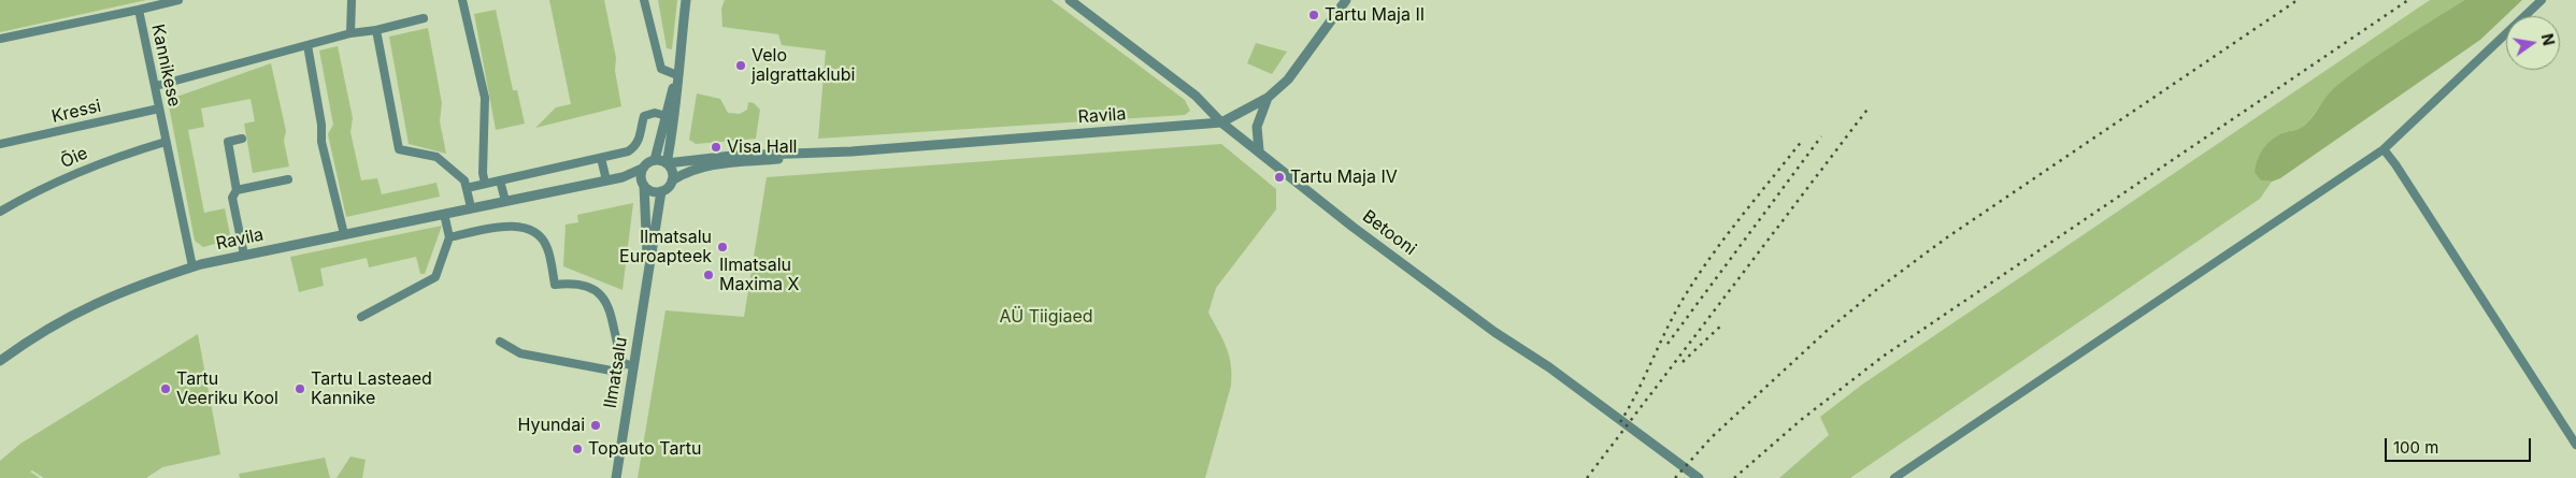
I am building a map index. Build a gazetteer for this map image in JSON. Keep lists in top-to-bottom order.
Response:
{
  "streets": {
    "street": [
      "Kannikese",
      "Kressi",
      "Ravila",
      "Õie",
      "Betooni",
      "Ilmatsalu"
    ]
  },
  "crossings": [
    ["Kannikese", "Kressi"],
    ["Kannikese", "Ravila"],
    ["Kannikese", "Õie"],
    ["Ravila", "Betooni"],
    ["Ravila", "Ilmatsalu"]
  ],
  "parks": ["AÜ Tiigiaed"],
  "places": [
    "Tartu Maja II",
    "Velo jalgrattaklubi",
    "Visa Hall",
    "Tartu Maja IV",
    "Ilmatsalu Euroapteek",
    "Ilmatsalu Maxima X",
    "Tartu Veeriku Kool",
    "Tartu Lasteaed Kannike",
    "Hyundai",
    "Topauto Tartu"
  ],
  "scale_bar": "100 m",
  "north": "right"
}
